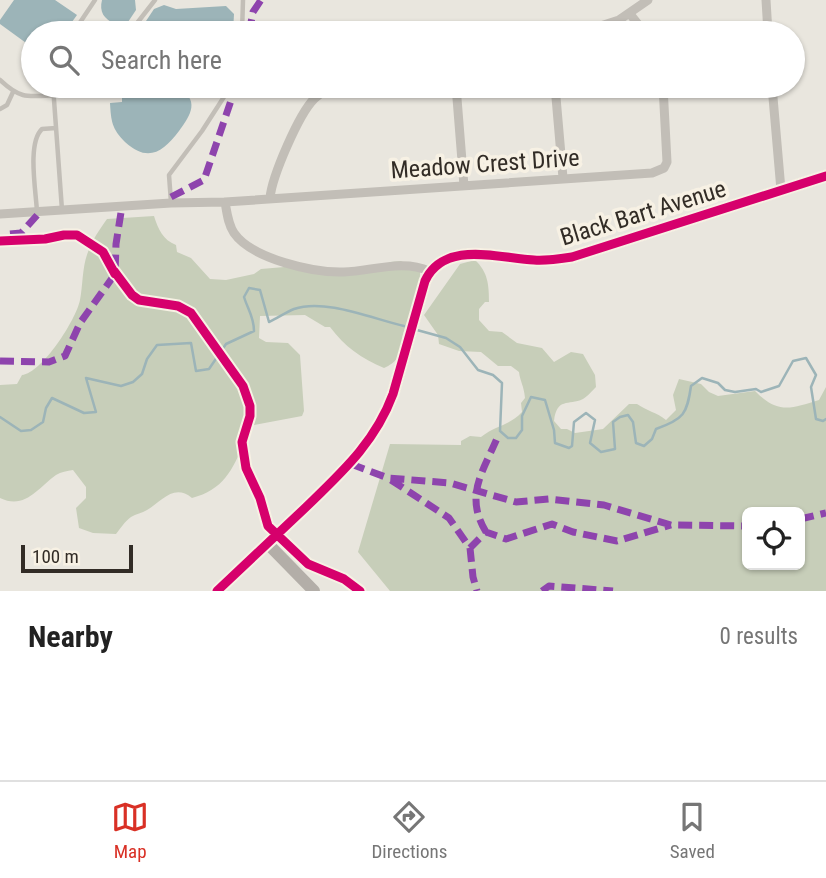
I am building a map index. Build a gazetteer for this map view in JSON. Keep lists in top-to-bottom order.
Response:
{
  "streets": {
    "street": ["Meadow Crest Drive", "Black Bart Avenue"]
  },
  "scale_bar": "100 m",
  "page": {
    "search": "Search here",
    "scale": "100 m",
    "heading": ["Nearby", "0 results"],
    "nav": ["Map", "Directions", "Saved"]
  }
}
